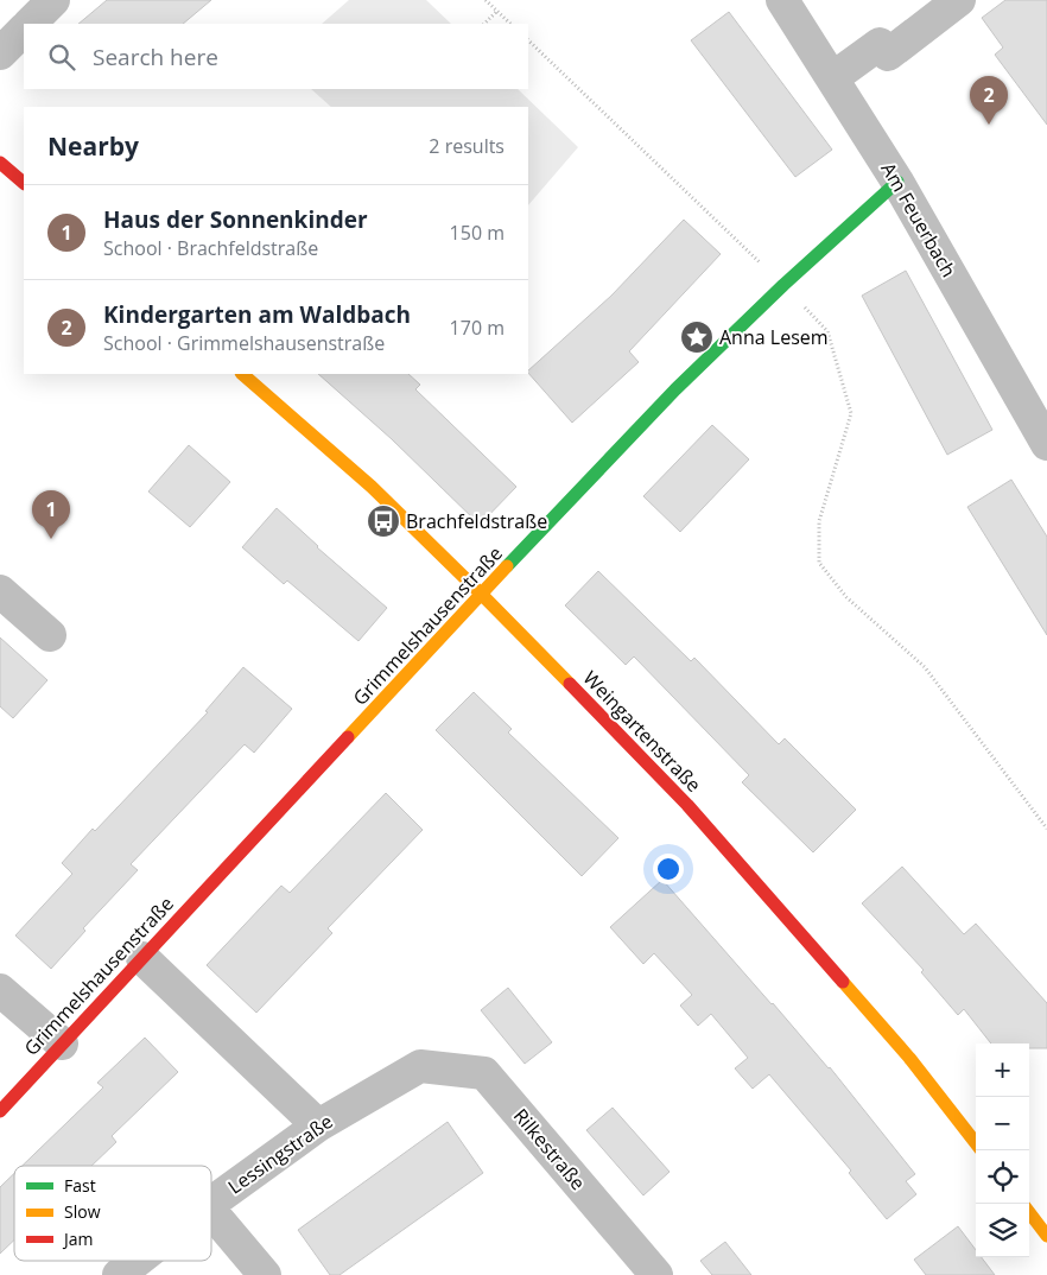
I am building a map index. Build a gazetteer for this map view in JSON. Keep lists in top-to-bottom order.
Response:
{
  "streets": {
    "street": [
      "Am Feuerbach",
      "Grimmelshausenstraße",
      "Weingartenstraße",
      "Rilkestraße",
      "Lessingstraße"
    ]
  },
  "crossings": [
    ["Am Feuerbach", "Grimmelshausenstraße"],
    ["Grimmelshausenstraße", "Weingartenstraße"],
    ["Rilkestraße", "Lessingstraße"]
  ],
  "places": {
    "place": ["Anna Lesem"],
    "bus stop": ["Brachfeldstraße"]
  },
  "legend": ["Fast", "Slow", "Jam"],
  "page": {
    "search": "Search here",
    "pins": ["2", "1"],
    "heading": ["Nearby", "2 results"],
    "list": [
      {
        "mark": "1",
        "name": "Haus der Sonnenkinder",
        "note": "School · Brachfeldstraße",
        "value": "150 m"
      },
      {
        "mark": "2",
        "name": "Kindergarten am Waldbach",
        "note": "School · Grimmelshausenstraße",
        "value": "170 m"
      }
    ],
    "map_buttons": ["+", "−"]
  }
}
